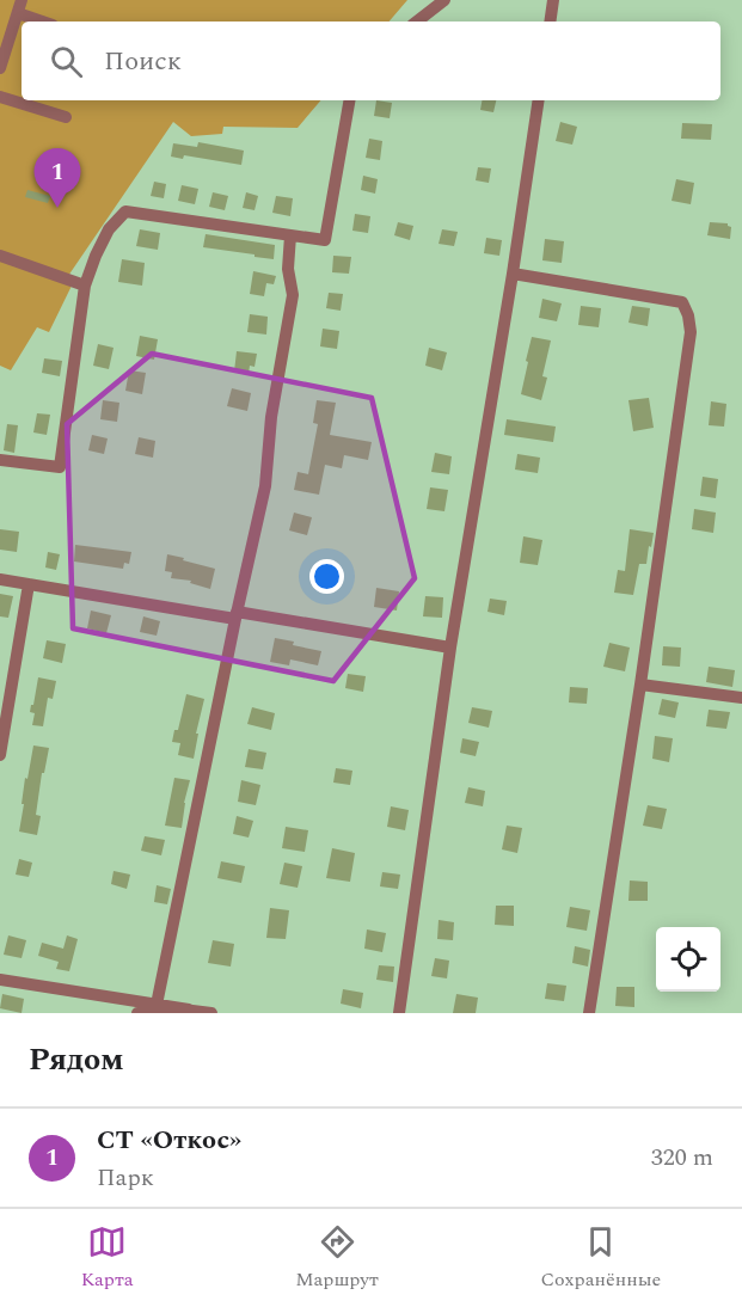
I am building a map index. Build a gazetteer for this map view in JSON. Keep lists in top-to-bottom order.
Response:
{
  "page": {
    "search": "Поиск",
    "pins": "1",
    "heading": "Рядом",
    "list": [
      {
        "mark": "1",
        "name": "СТ «Откос»",
        "note": "Парк",
        "value": "320 m"
      }
    ],
    "nav": ["Карта", "Маршрут", "Сохранённые"]
  }
}
